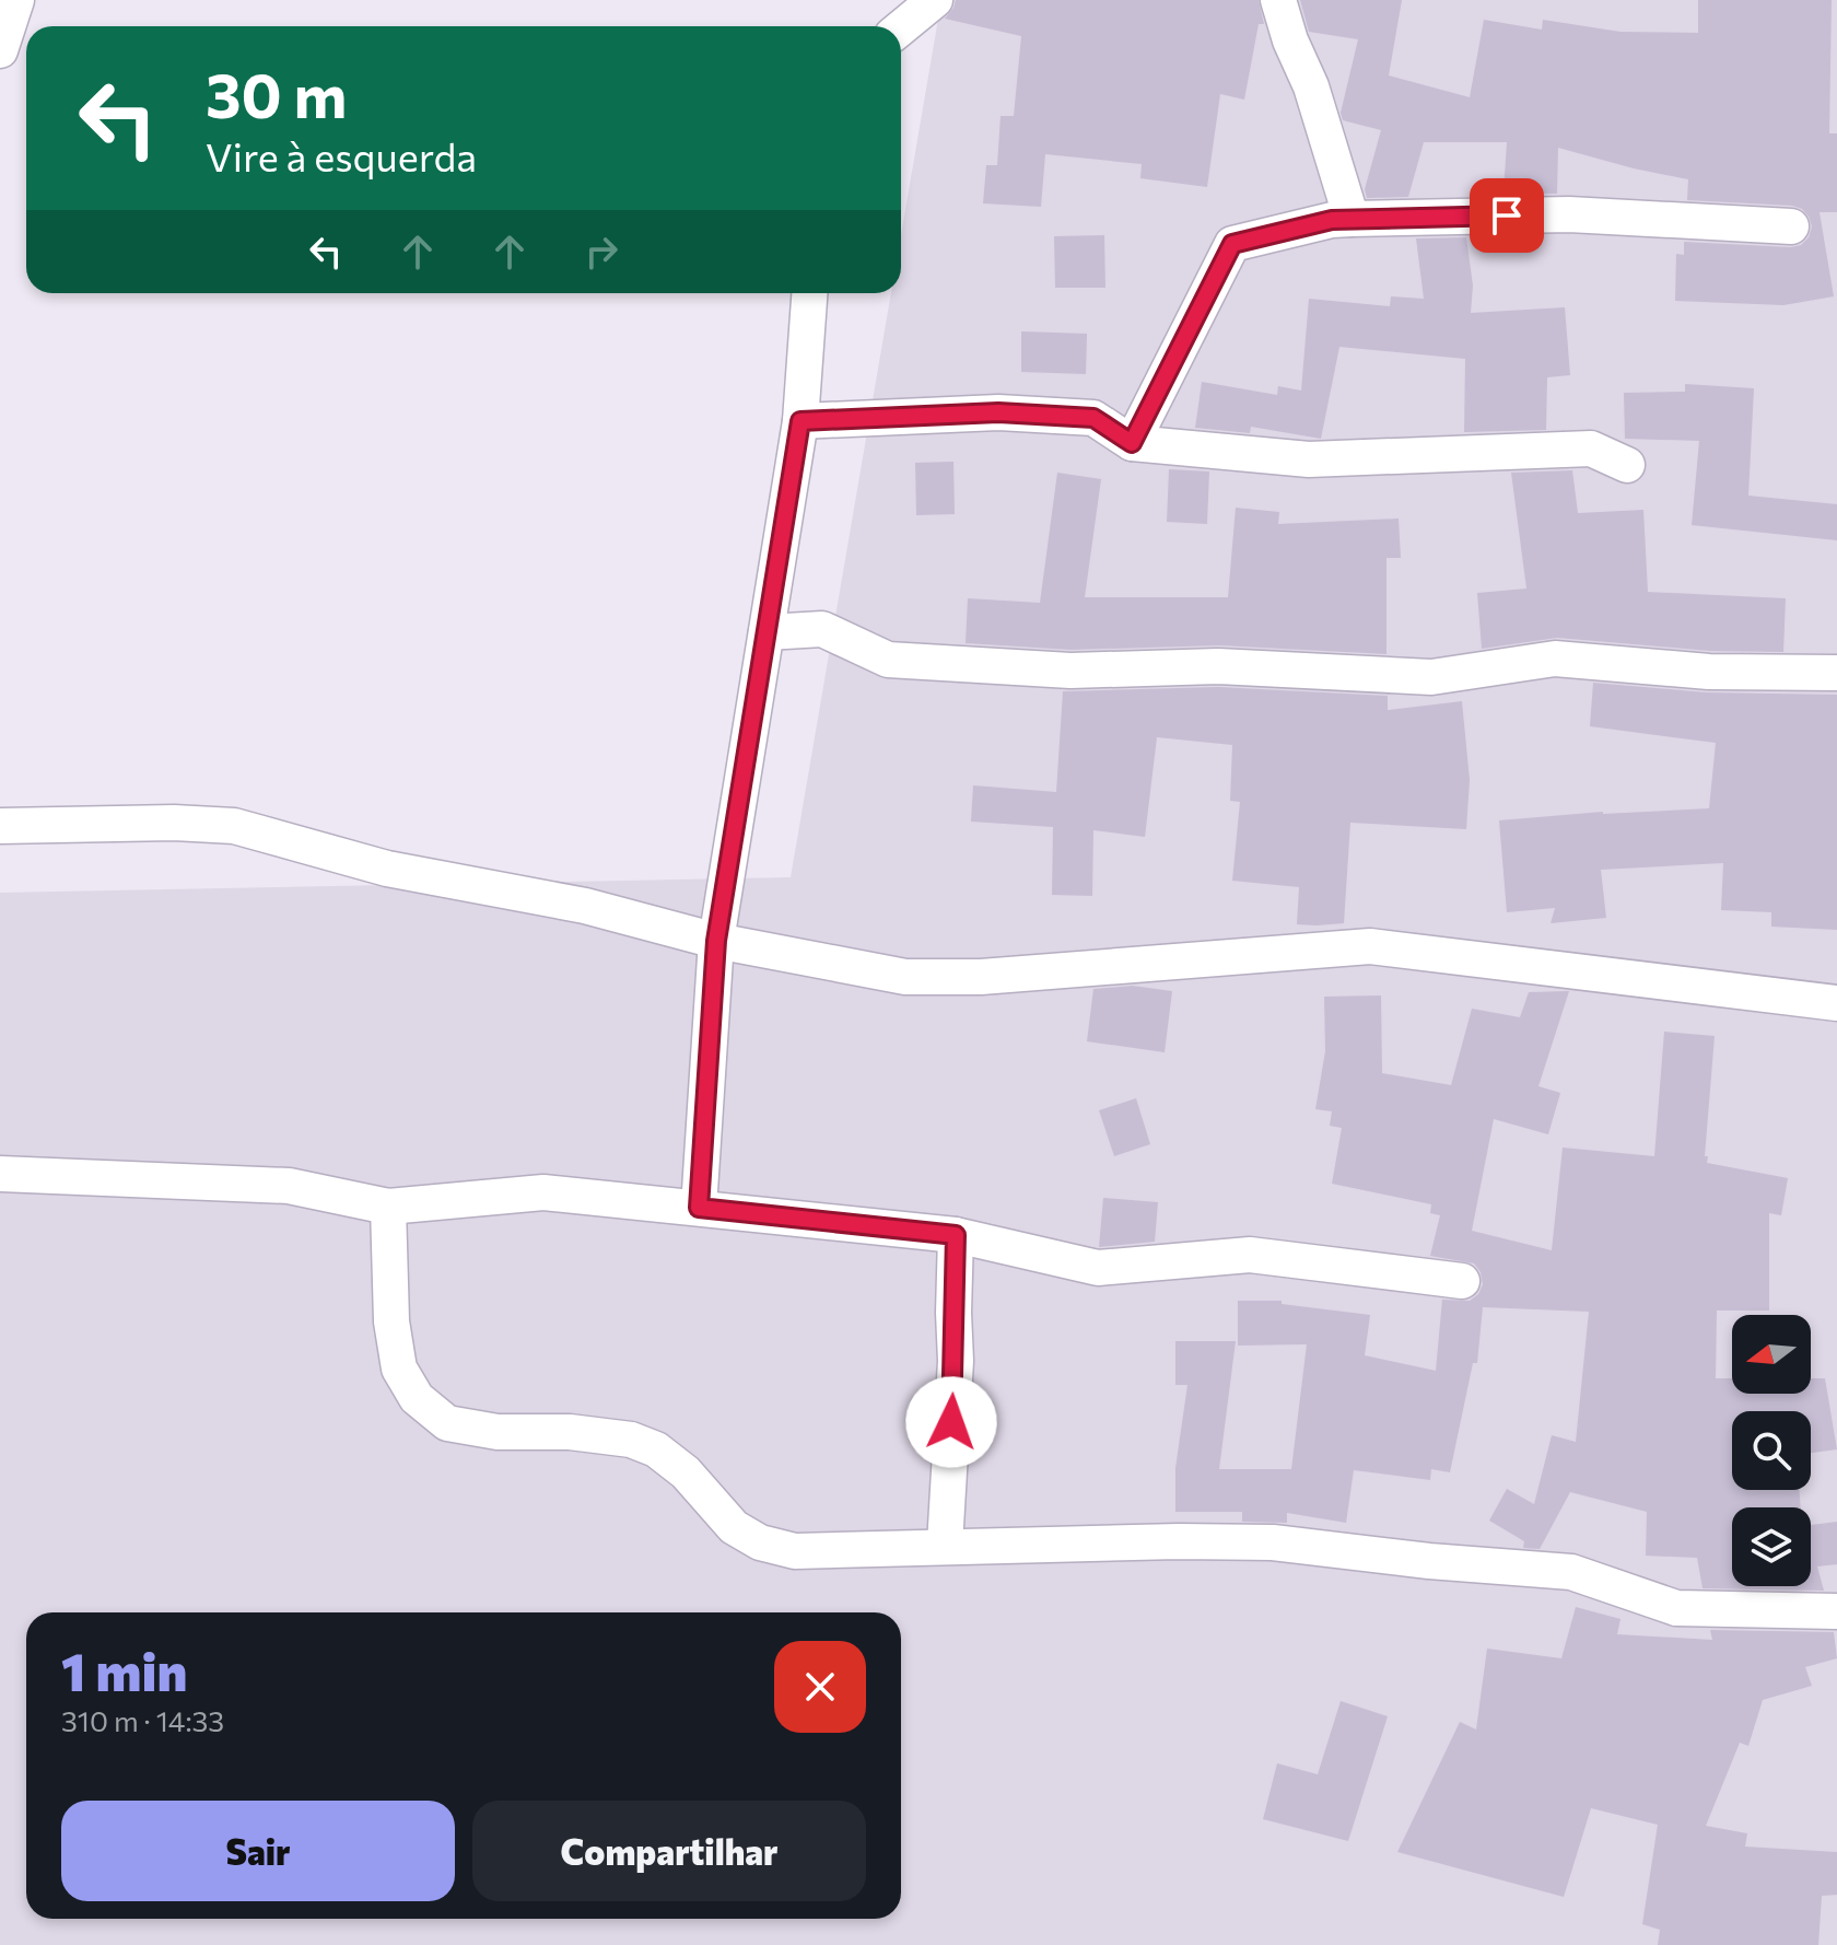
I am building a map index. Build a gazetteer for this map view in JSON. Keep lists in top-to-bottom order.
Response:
{
  "north": "left",
  "page": {
    "turn": ["30 m", "Vire à esquerda"],
    "heading": ["1 min", "310 m · 14:33"],
    "buttons": ["Sair", "Compartilhar"]
  }
}
